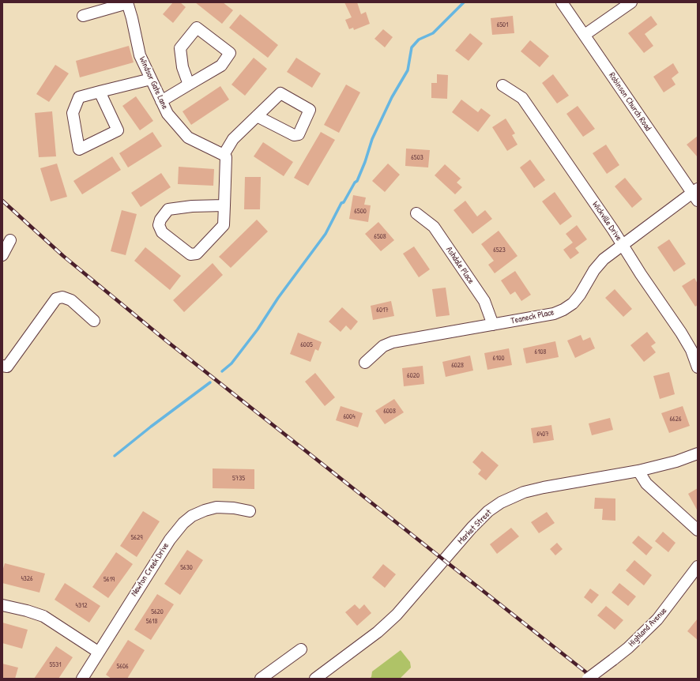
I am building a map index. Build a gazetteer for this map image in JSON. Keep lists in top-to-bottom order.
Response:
{
  "streets": {
    "street": [
      "Windsor Gate Lane",
      "Robinson Church Road",
      "Wickville Drive",
      "Ashdale Place",
      "Teaneck Place",
      "Market Street",
      "Newton Creek Drive",
      "Highland Avenue"
    ]
  },
  "crossings": [
    ["Robinson Church Road", "Teaneck Place"],
    ["Wickville Drive", "Teaneck Place"],
    ["Ashdale Place", "Teaneck Place"]
  ],
  "house_numbers": [
    "6501",
    "6503",
    "6500",
    "6508",
    "6523",
    "6017",
    "6005",
    "6108",
    "6100",
    "6028",
    "6020",
    "6008",
    "6004",
    "6626",
    "6407",
    "5735",
    "5629",
    "5630",
    "4326",
    "5619",
    "4312",
    "5620",
    "5618",
    "5531",
    "5606"
  ]
}
